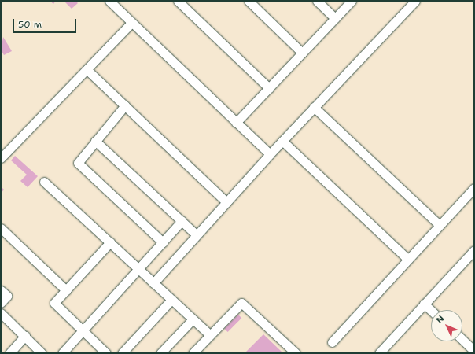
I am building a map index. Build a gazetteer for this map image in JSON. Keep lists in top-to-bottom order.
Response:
{
  "scale_bar": "50 m",
  "north": "top left"
}
